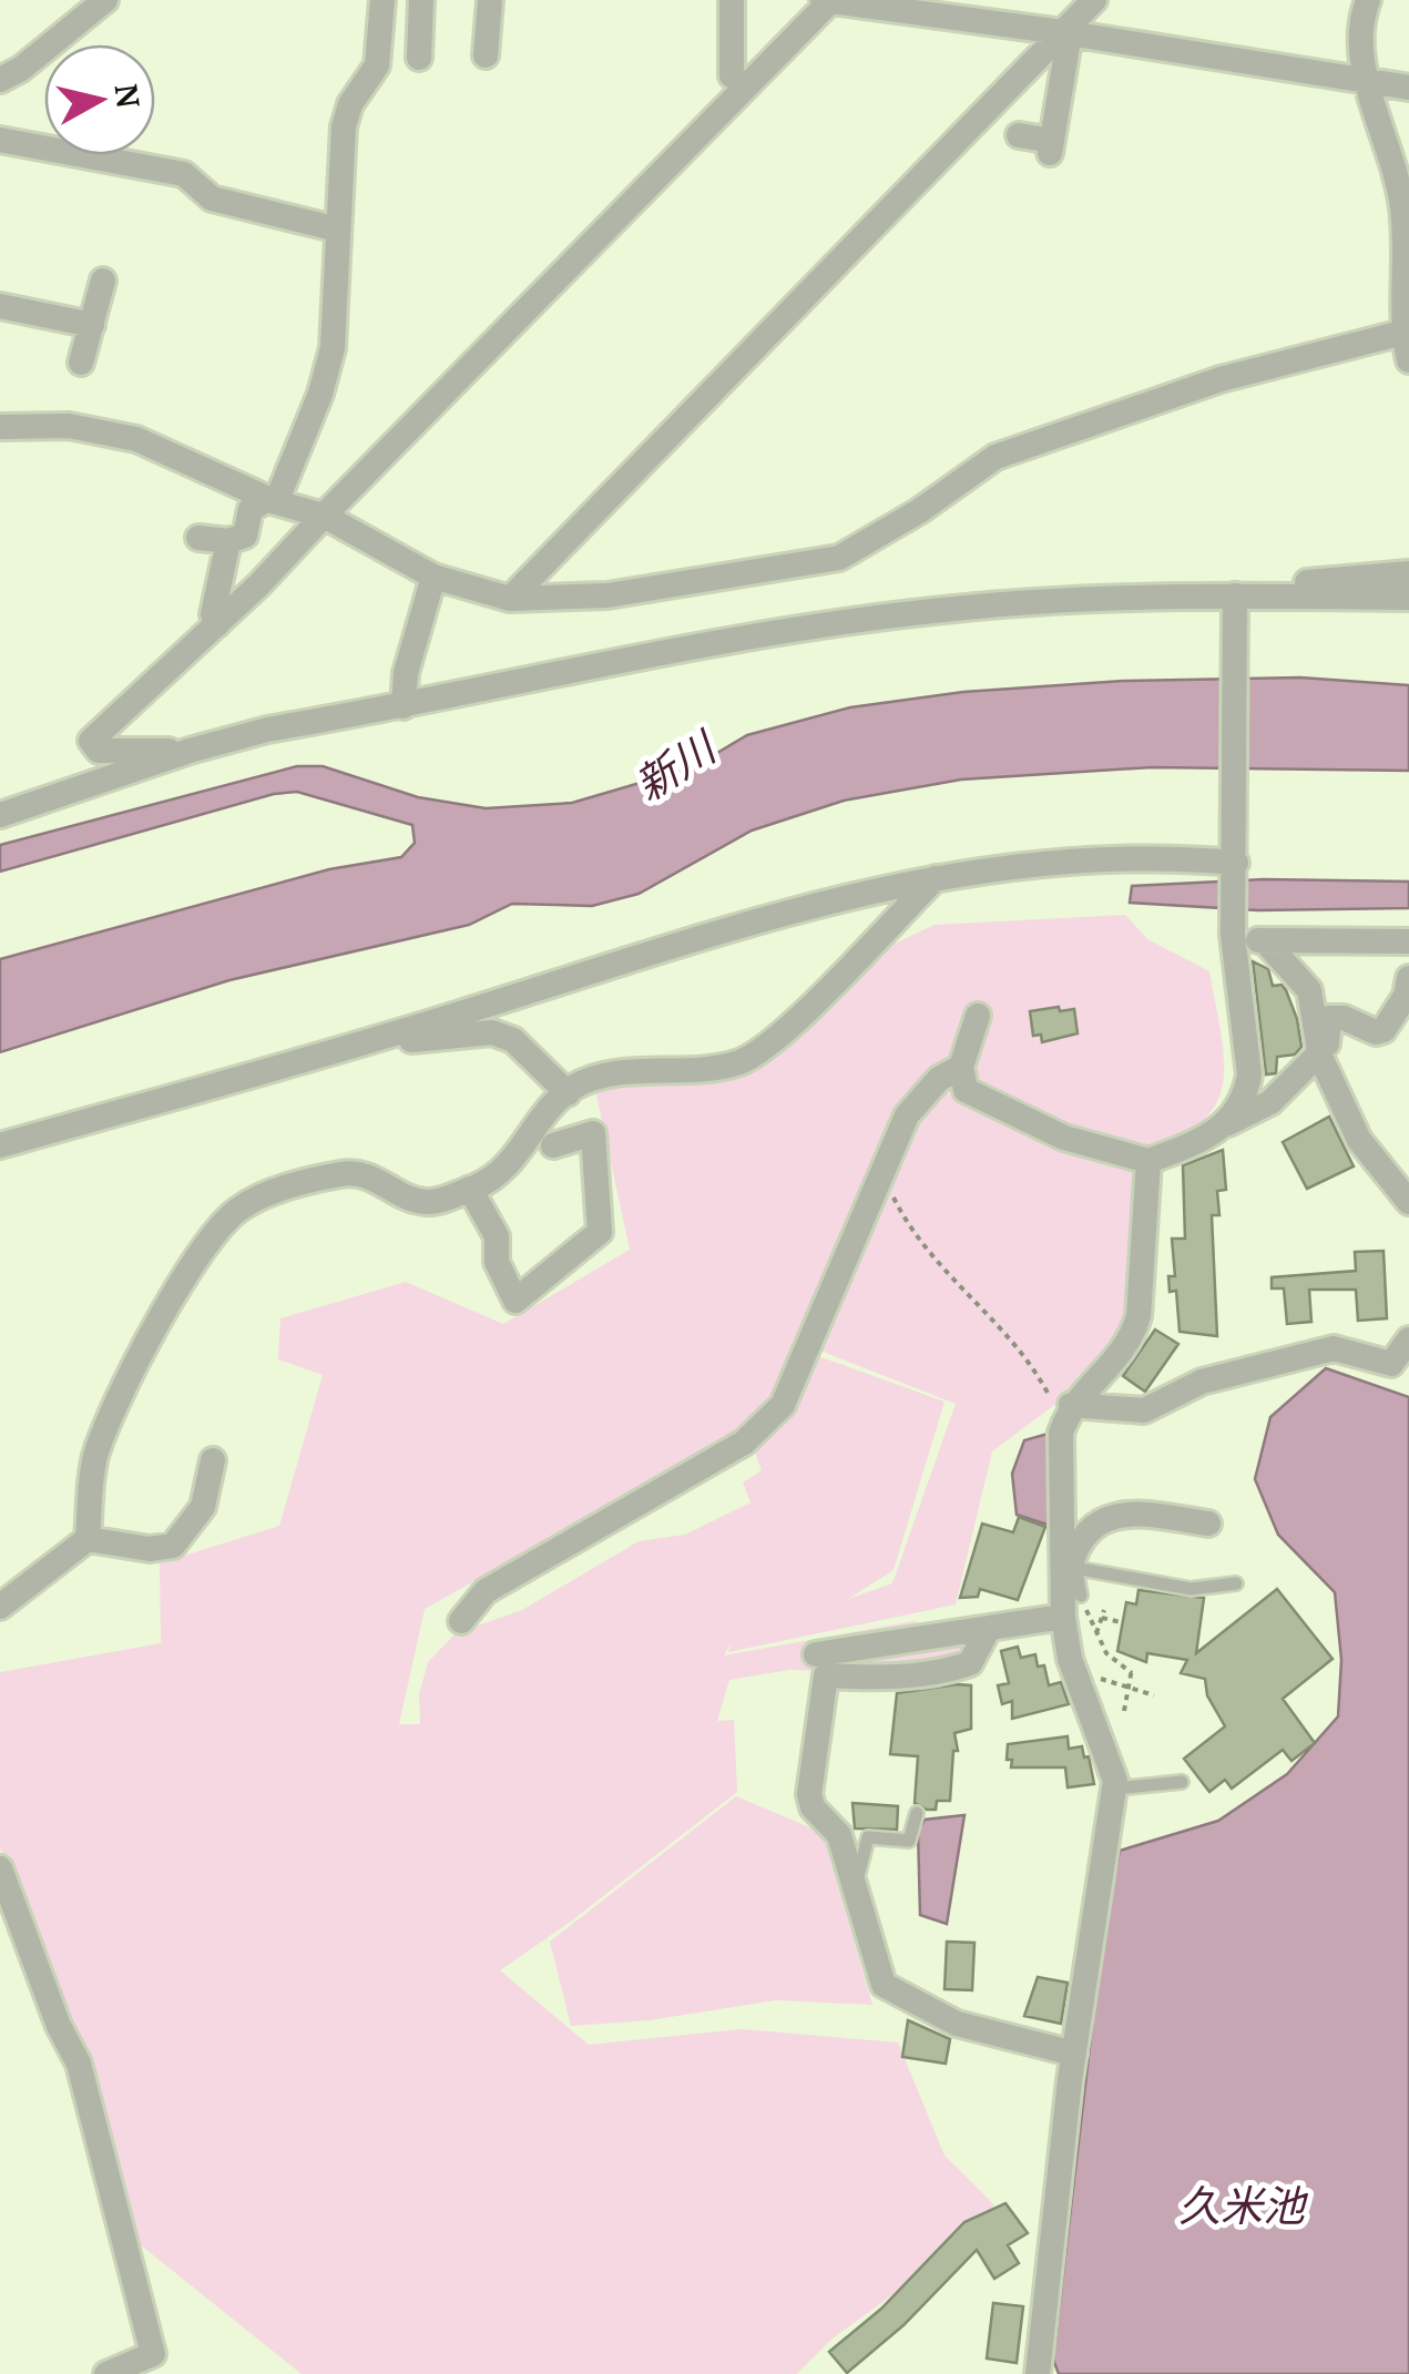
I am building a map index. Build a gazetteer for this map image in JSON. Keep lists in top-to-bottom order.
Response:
{
  "water": ["新川", "久米池"],
  "north": "right"
}
